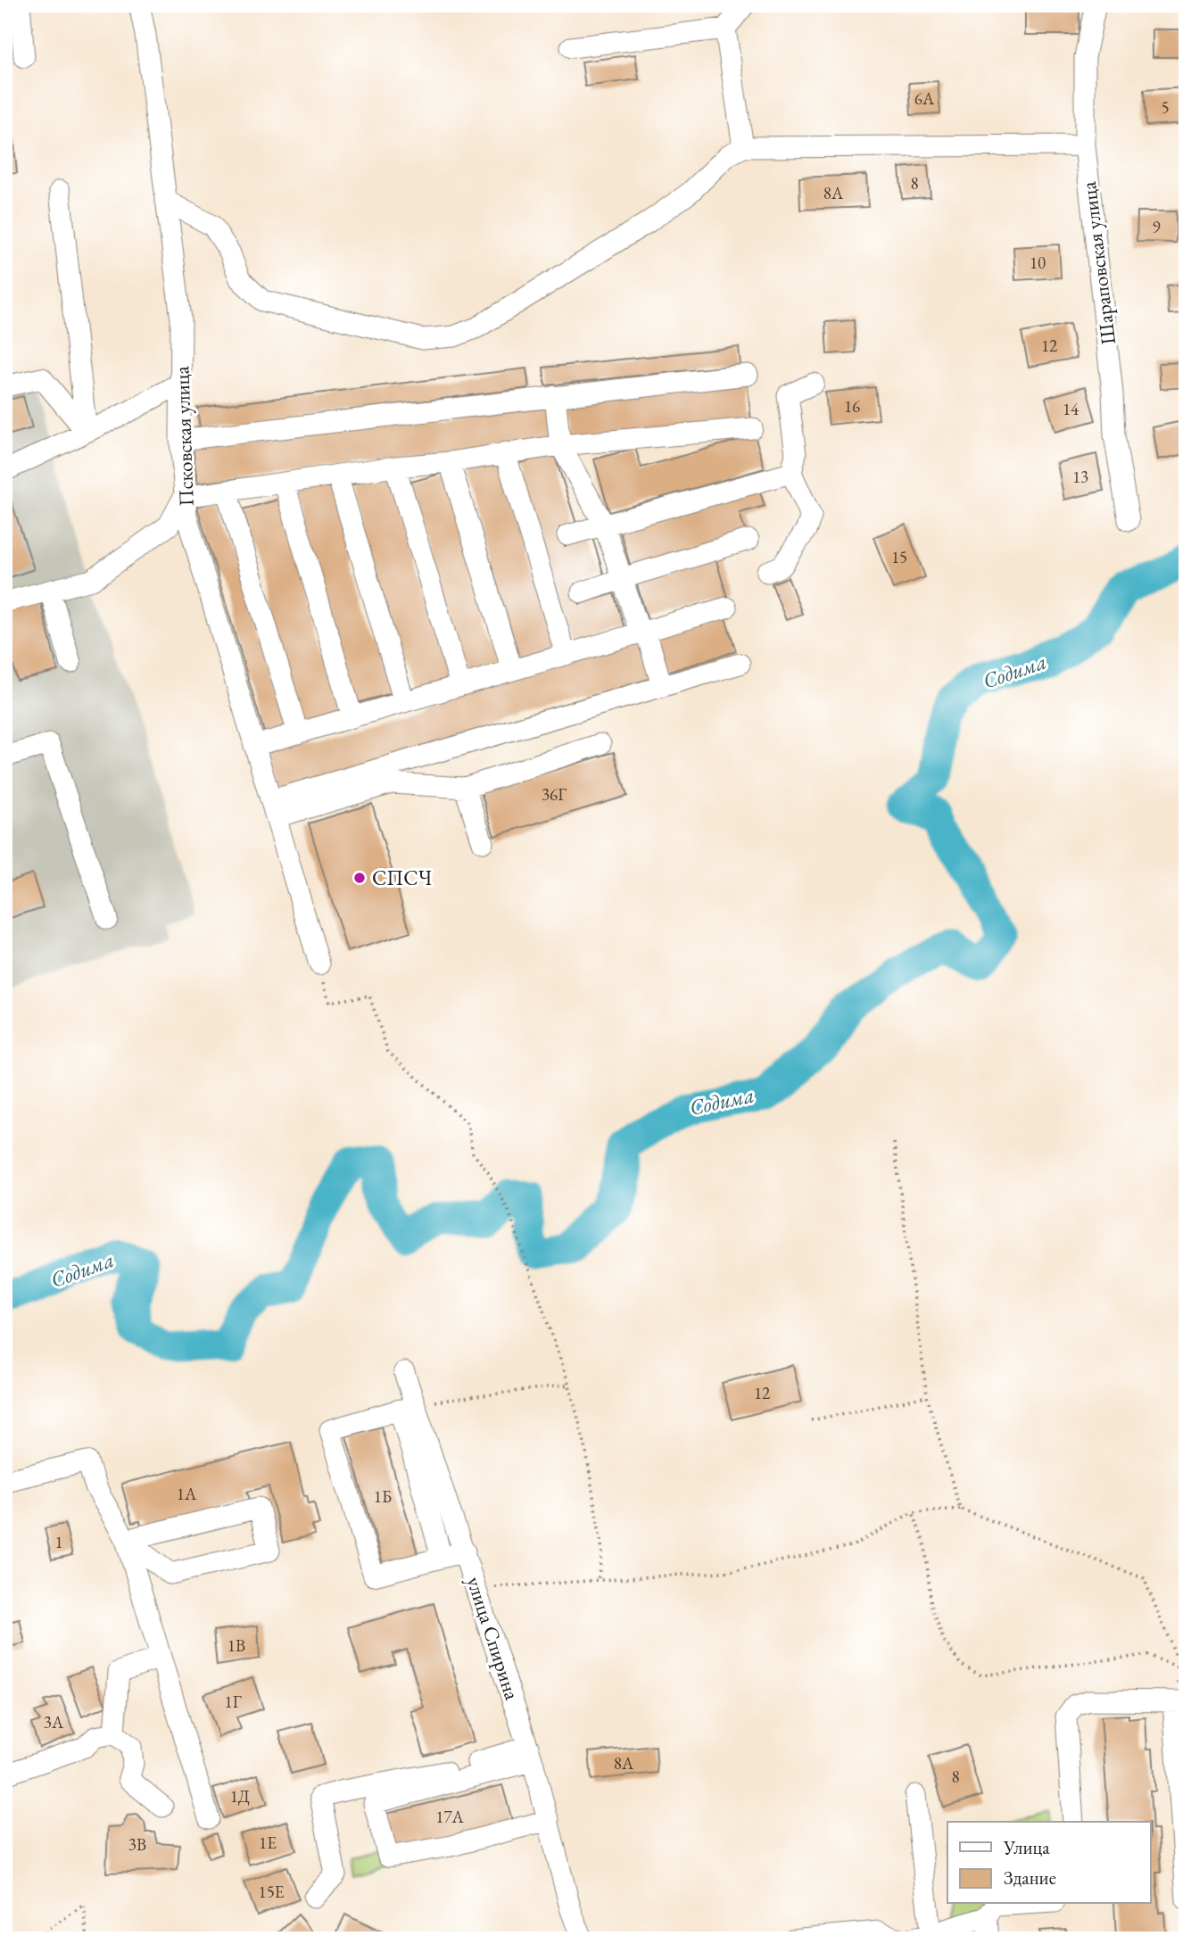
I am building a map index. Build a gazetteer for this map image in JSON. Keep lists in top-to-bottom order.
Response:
{
  "streets": {
    "street": ["Шараповская улица", "Псковская улица", "улица Спирина"]
  },
  "water": ["Содима"],
  "places": ["СПСЧ"],
  "house_numbers": [
    "6А",
    "5",
    "8",
    "8А",
    "9",
    "10",
    "12",
    "16",
    "14",
    "13",
    "15",
    "36Г",
    "12",
    "1А",
    "1Б",
    "1",
    "1В",
    "1Г",
    "3А",
    "8А",
    "8",
    "1Д",
    "17А",
    "1Е",
    "3В",
    "15Е"
  ],
  "legend": ["Улица", "Здание"]
}
